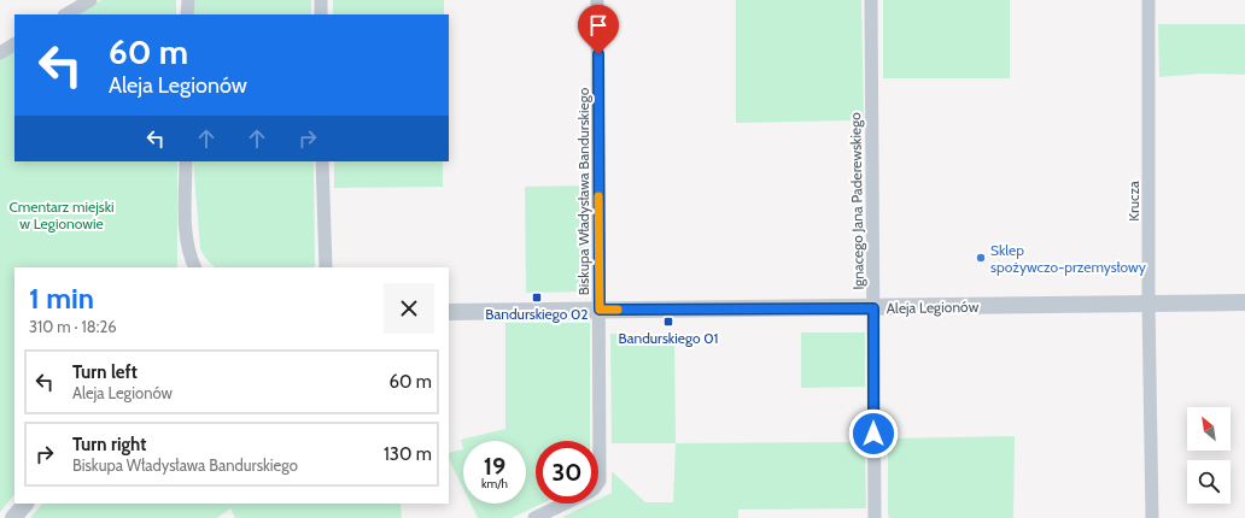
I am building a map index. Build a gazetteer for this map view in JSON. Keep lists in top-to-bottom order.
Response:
{
  "streets": {
    "street": [
      "Biskupa Władysława Bandurskiego",
      "Ignacego Jana Paderewskiego",
      "Krucza",
      "Aleja Legionów"
    ]
  },
  "crossings": [
    ["Biskupa Władysława Bandurskiego", "Aleja Legionów"],
    ["Ignacego Jana Paderewskiego", "Aleja Legionów"],
    ["Krucza", "Aleja Legionów"]
  ],
  "parks": ["Cmentarz miejski w Legionowie"],
  "places": {
    "other": ["Sklep spożywczo-przemysłowy"],
    "transit": ["Bandurskiego 02", "Bandurskiego 01"]
  },
  "north": "top left",
  "page": {
    "turn": ["60 m", "Aleja Legionów"],
    "heading": ["1 min", "310 m · 18:26"],
    "list": [
      {
        "name": "Turn left",
        "note": "Aleja Legionów",
        "value": "60 m"
      },
      {
        "name": "Turn right",
        "note": "Biskupa Władysława Bandurskiego",
        "value": "130 m"
      }
    ],
    "speed": "19 km/h",
    "limit": "30"
  }
}
